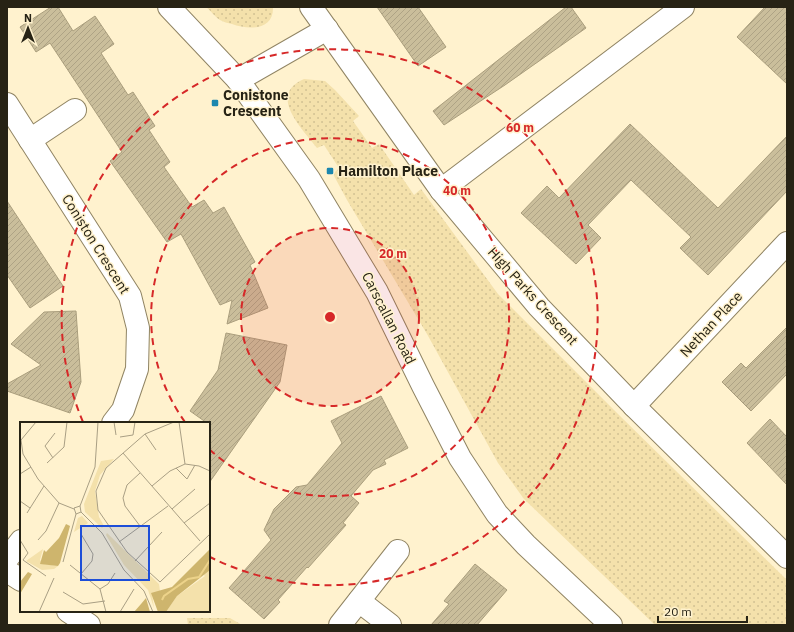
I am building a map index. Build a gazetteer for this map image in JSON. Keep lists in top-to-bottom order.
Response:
{
  "streets": {
    "street": [
      "Coniston Crescent",
      "High Parks Crescent",
      "Carscallan Road",
      "Nethan Place"
    ]
  },
  "crossings": [
    ["High Parks Crescent", "Nethan Place"]
  ],
  "places": {
    "transit": ["Conistone Crescent", "Hamilton Place"]
  },
  "scale_bar": "20 m",
  "north": "top",
  "rings": ["60 m", "40 m", "20 m"]
}
